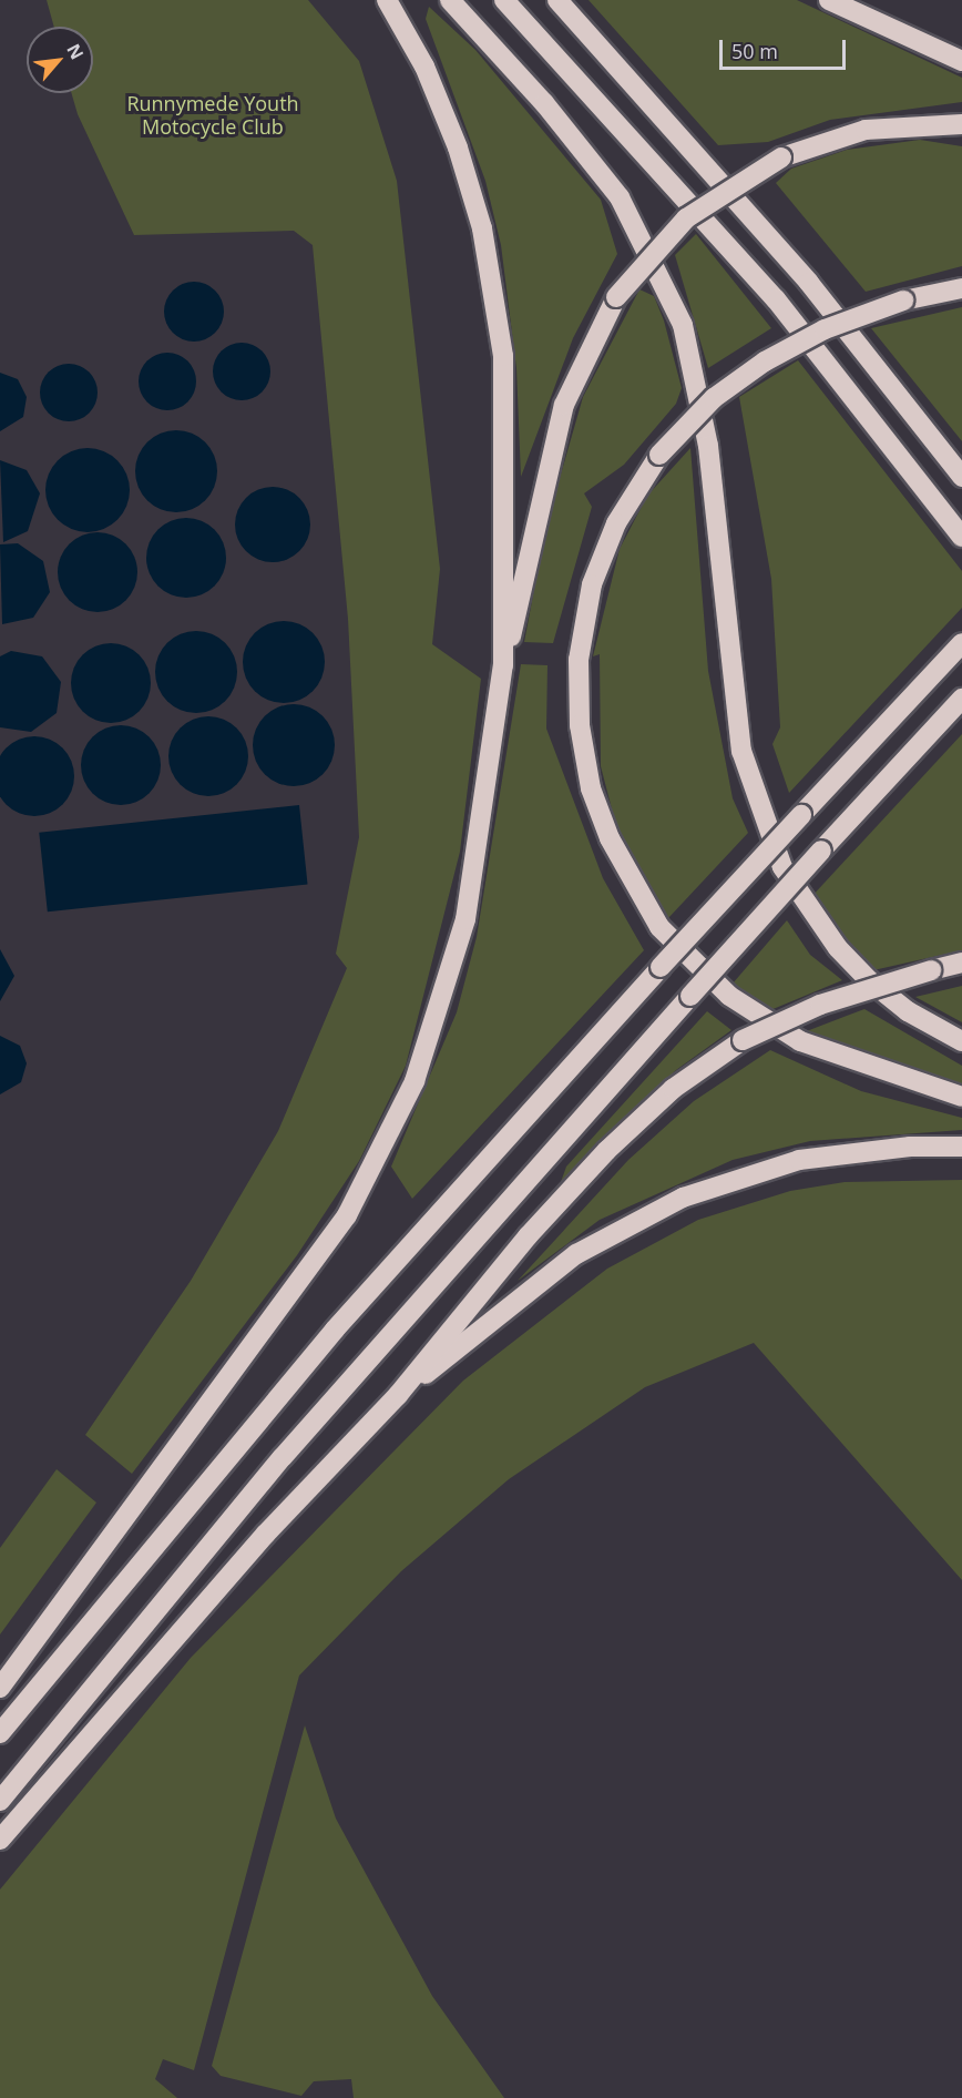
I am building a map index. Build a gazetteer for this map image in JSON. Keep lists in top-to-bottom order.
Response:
{
  "parks": ["Runnymede Youth Motocycle Club"],
  "scale_bar": "50 m",
  "north": "top right"
}
